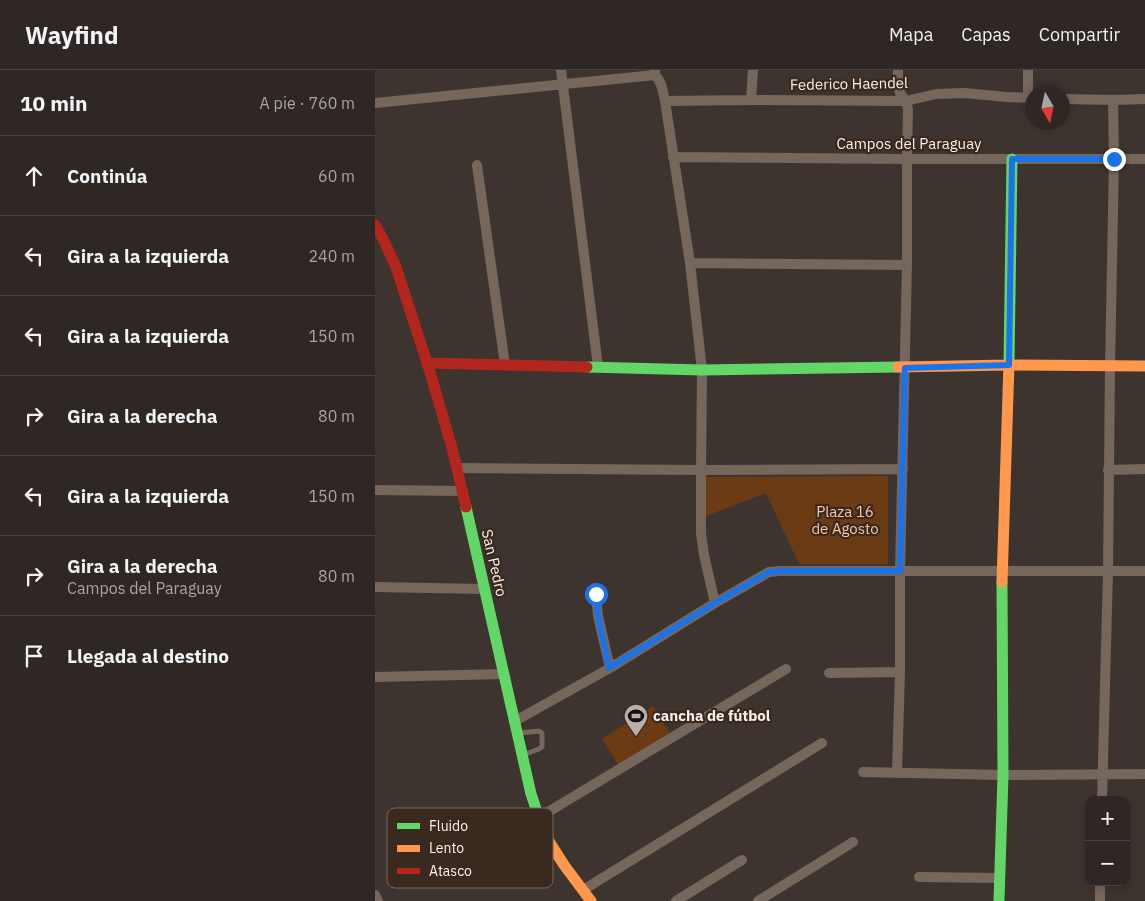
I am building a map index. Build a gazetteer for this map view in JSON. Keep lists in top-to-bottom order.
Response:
{
  "streets": {
    "street": ["Federico Haendel", "Campos del Paraguay", "San Pedro"]
  },
  "parks": ["Plaza 16 de Agosto"],
  "places": {
    "sports": ["cancha de fútbol"]
  },
  "legend": ["Fluido", "Lento", "Atasco"],
  "north": "bottom",
  "page": {
    "header": "Wayfind",
    "nav": ["Mapa", "Capas", "Compartir"],
    "heading": ["10 min", "A pie · 760 m"],
    "list": [
      ["Continúa", "60 m"],
      ["Gira a la izquierda", "240 m"],
      ["Gira a la izquierda", "150 m"],
      ["Gira a la derecha", "80 m"],
      ["Gira a la izquierda", "150 m"],
      ["Gira a la derecha", "Campos del Paraguay", "80 m"],
      "Llegada al destino"
    ],
    "map_buttons": ["+", "−"]
  }
}
